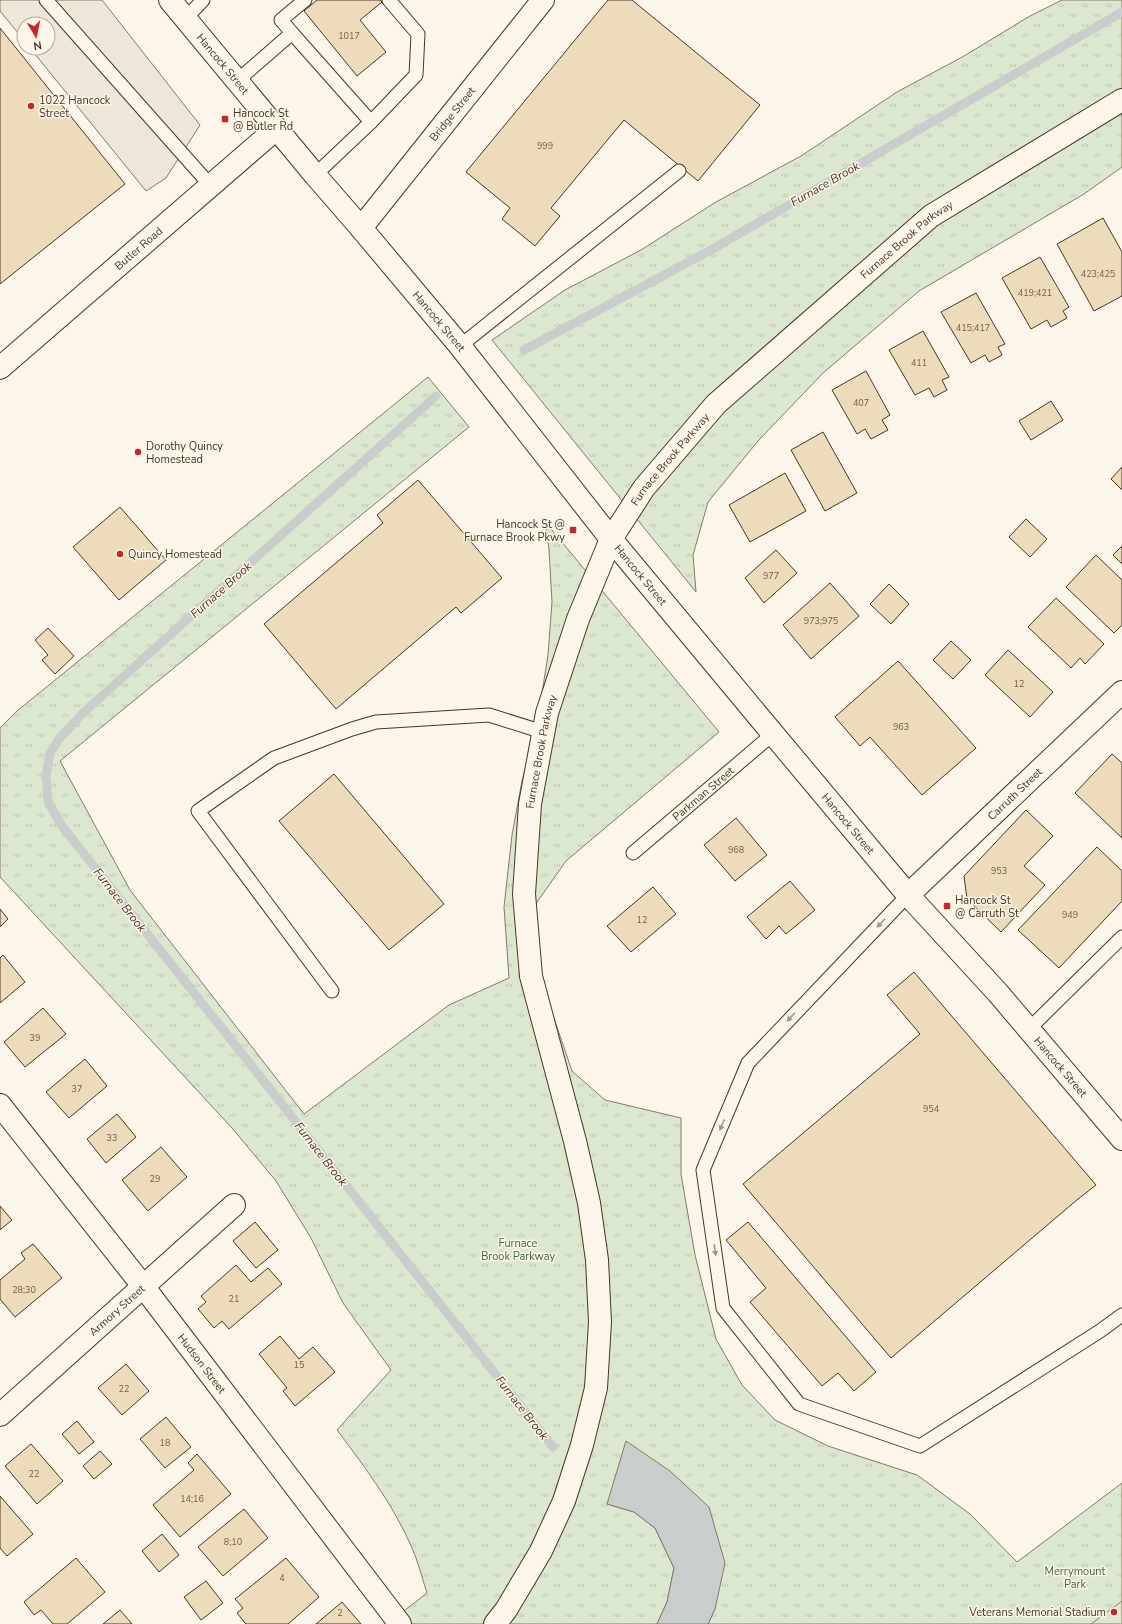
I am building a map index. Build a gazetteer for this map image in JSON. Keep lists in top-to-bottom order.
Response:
{
  "streets": {
    "main road": [
      "Hancock Street",
      "Bridge Street",
      "Furnace Brook Parkway",
      "Butler Road",
      "Carruth Street",
      "Armory Street",
      "Hudson Street"
    ],
    "lane": ["Parkman Street"]
  },
  "crossings": [
    ["Hancock Street", "Bridge Street"],
    ["Hancock Street", "Furnace Brook Parkway"],
    ["Hancock Street", "Butler Road"],
    ["Hancock Street", "Parkman Street"],
    ["Hancock Street", "Carruth Street"],
    ["Armory Street", "Hudson Street"]
  ],
  "water": ["Furnace Brook"],
  "parks": ["Furnace Brook Parkway", "Merrymount Park"],
  "places": {
    "other": [
      "1022 Hancock Street",
      "Dorothy Quincy Homestead",
      "Quincy Homestead",
      "Veterans Memorial Stadium"
    ],
    "transit": ["Hancock St @ Butler Rd", "Hancock St @ Furnace Brook Pkwy", "Hancock St @ Carruth St"]
  },
  "house_numbers": [
    "1017",
    "999",
    "423;425",
    "419;421",
    "415;417",
    "411",
    "407",
    "977",
    "973;975",
    "12",
    "963",
    "968",
    "953",
    "949",
    "12",
    "39",
    "37",
    "954",
    "33",
    "29",
    "28;30",
    "21",
    "15",
    "22",
    "18",
    "22",
    "14;16",
    "8;10",
    "4",
    "2"
  ],
  "north": "bottom"
}
